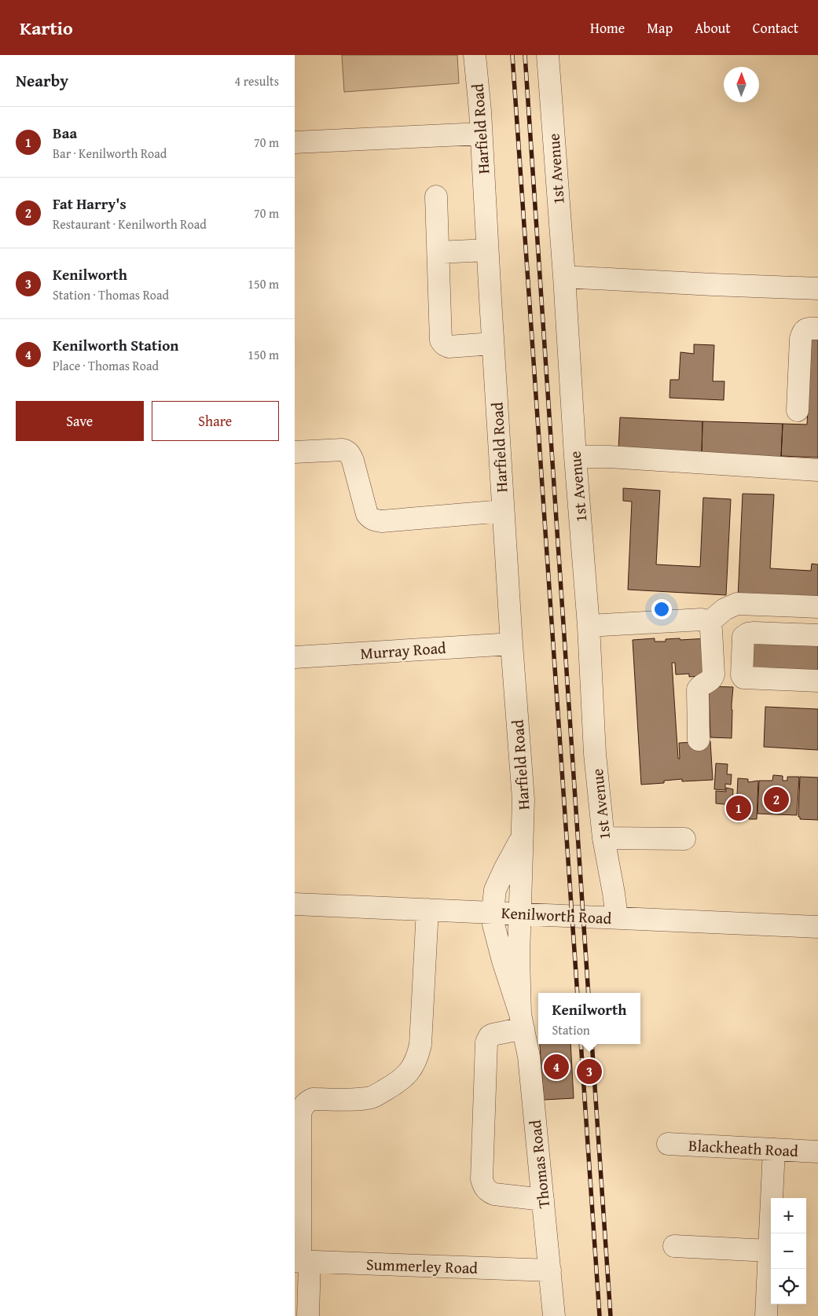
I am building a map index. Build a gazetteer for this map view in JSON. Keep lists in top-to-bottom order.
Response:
{
  "streets": {
    "street": [
      "Harfield Road",
      "1st Avenue",
      "Murray Road",
      "Kenilworth Road",
      "Blackheath Road",
      "Thomas Road",
      "Summerley Road"
    ]
  },
  "crossings": [
    ["Harfield Road", "Murray Road"],
    ["Harfield Road", "Kenilworth Road"],
    ["Harfield Road", "Thomas Road"],
    ["1st Avenue", "Kenilworth Road"],
    ["Kenilworth Road", "Thomas Road"],
    ["Thomas Road", "Summerley Road"]
  ],
  "north": "top",
  "page": {
    "header": "Kartio",
    "nav": [
      "Home",
      "Map",
      "About",
      "Contact"
    ],
    "heading": ["Nearby", "4 results"],
    "list": [
      {
        "mark": "1",
        "name": "Baa",
        "note": "Bar · Kenilworth Road",
        "value": "70 m"
      },
      {
        "mark": "2",
        "name": "Fat Harry's",
        "note": "Restaurant · Kenilworth Road",
        "value": "70 m"
      },
      {
        "mark": "3",
        "name": "Kenilworth",
        "note": "Station · Thomas Road",
        "value": "150 m"
      },
      {
        "mark": "4",
        "name": "Kenilworth Station",
        "note": "Place · Thomas Road",
        "value": "150 m"
      }
    ],
    "buttons": ["Save", "Share"],
    "pins": [
      "2",
      "1",
      "4",
      "3"
    ],
    "popup": ["Kenilworth", "Station"],
    "map_buttons": ["+", "−"]
  }
}
